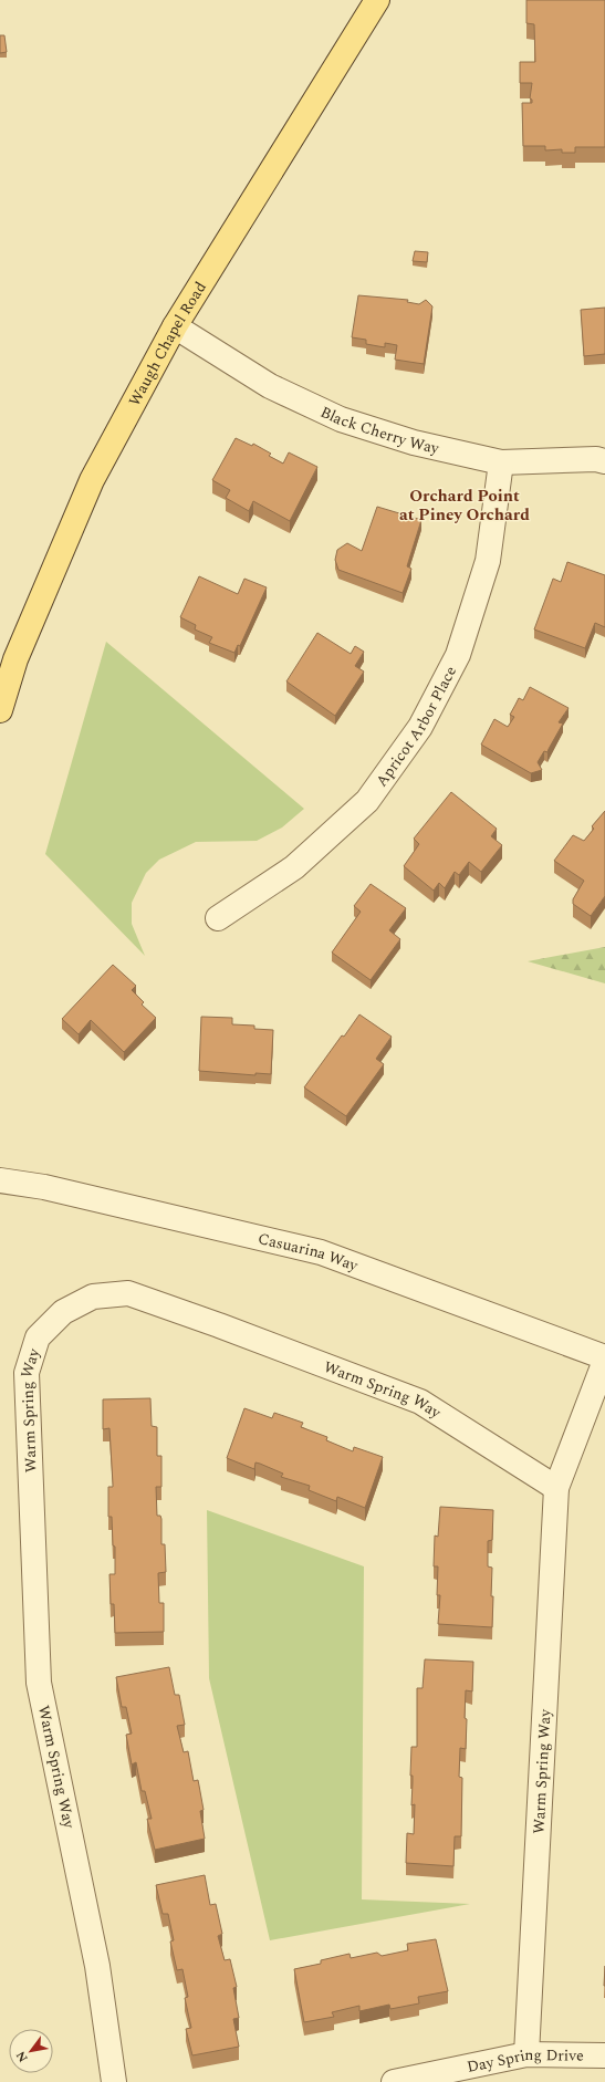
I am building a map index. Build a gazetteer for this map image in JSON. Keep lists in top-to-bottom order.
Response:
{
  "streets": {
    "main road": ["Waugh Chapel Road"],
    "street": [
      "Black Cherry Way",
      "Apricot Arbor Place",
      "Casuarina Way",
      "Warm Spring Way",
      "Day Spring Drive"
    ]
  },
  "crossings": [
    ["Waugh Chapel Road", "Black Cherry Way"],
    ["Black Cherry Way", "Apricot Arbor Place"],
    ["Warm Spring Way", "Day Spring Drive"]
  ],
  "districts": ["Orchard Point at Piney Orchard"],
  "north": "bottom left"
}
